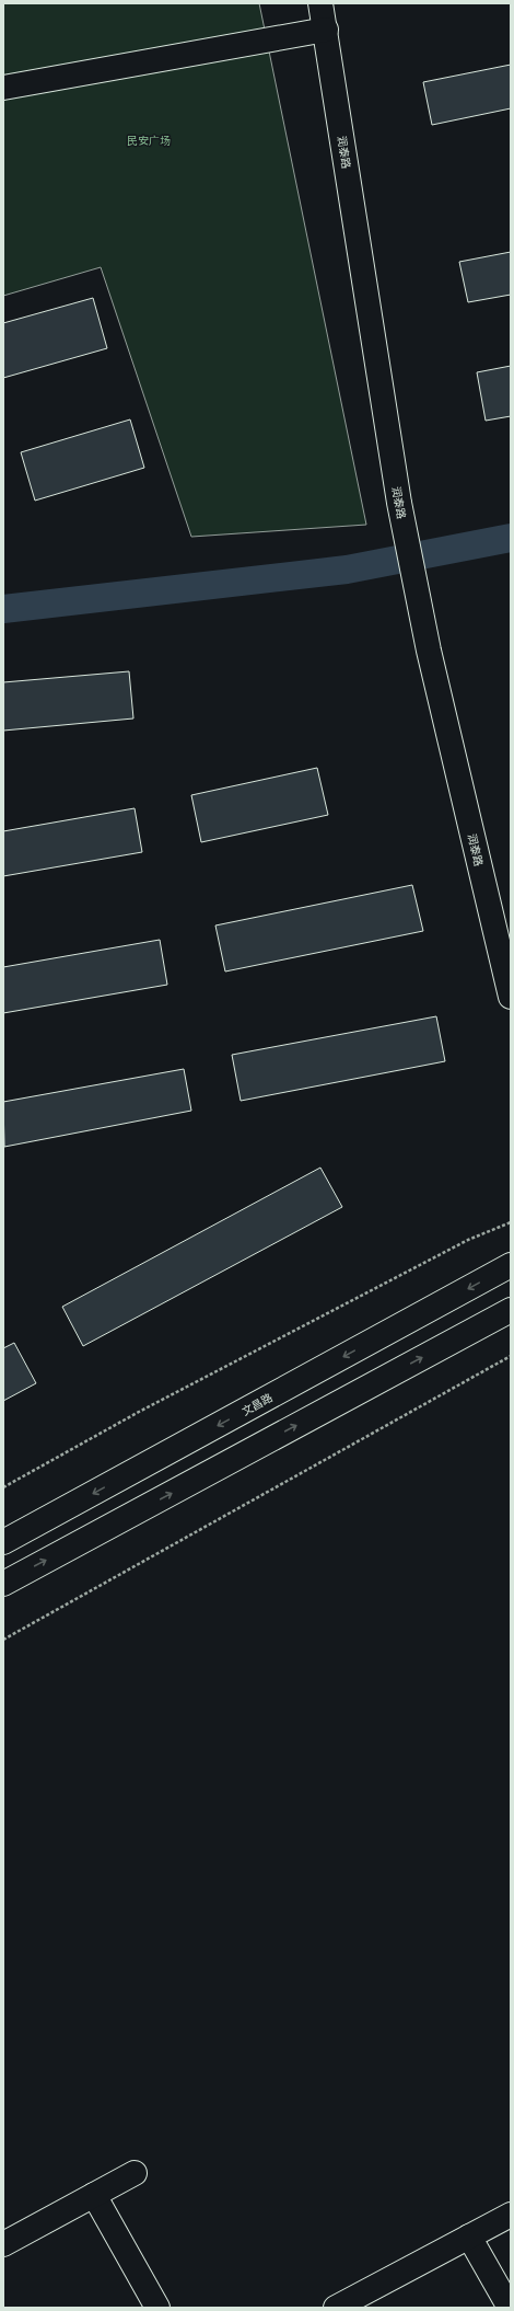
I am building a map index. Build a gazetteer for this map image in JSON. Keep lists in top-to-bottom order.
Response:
{
  "streets": {
    "main road": ["润泰路", "文昌路"]
  },
  "parks": ["民安广场"]
}
